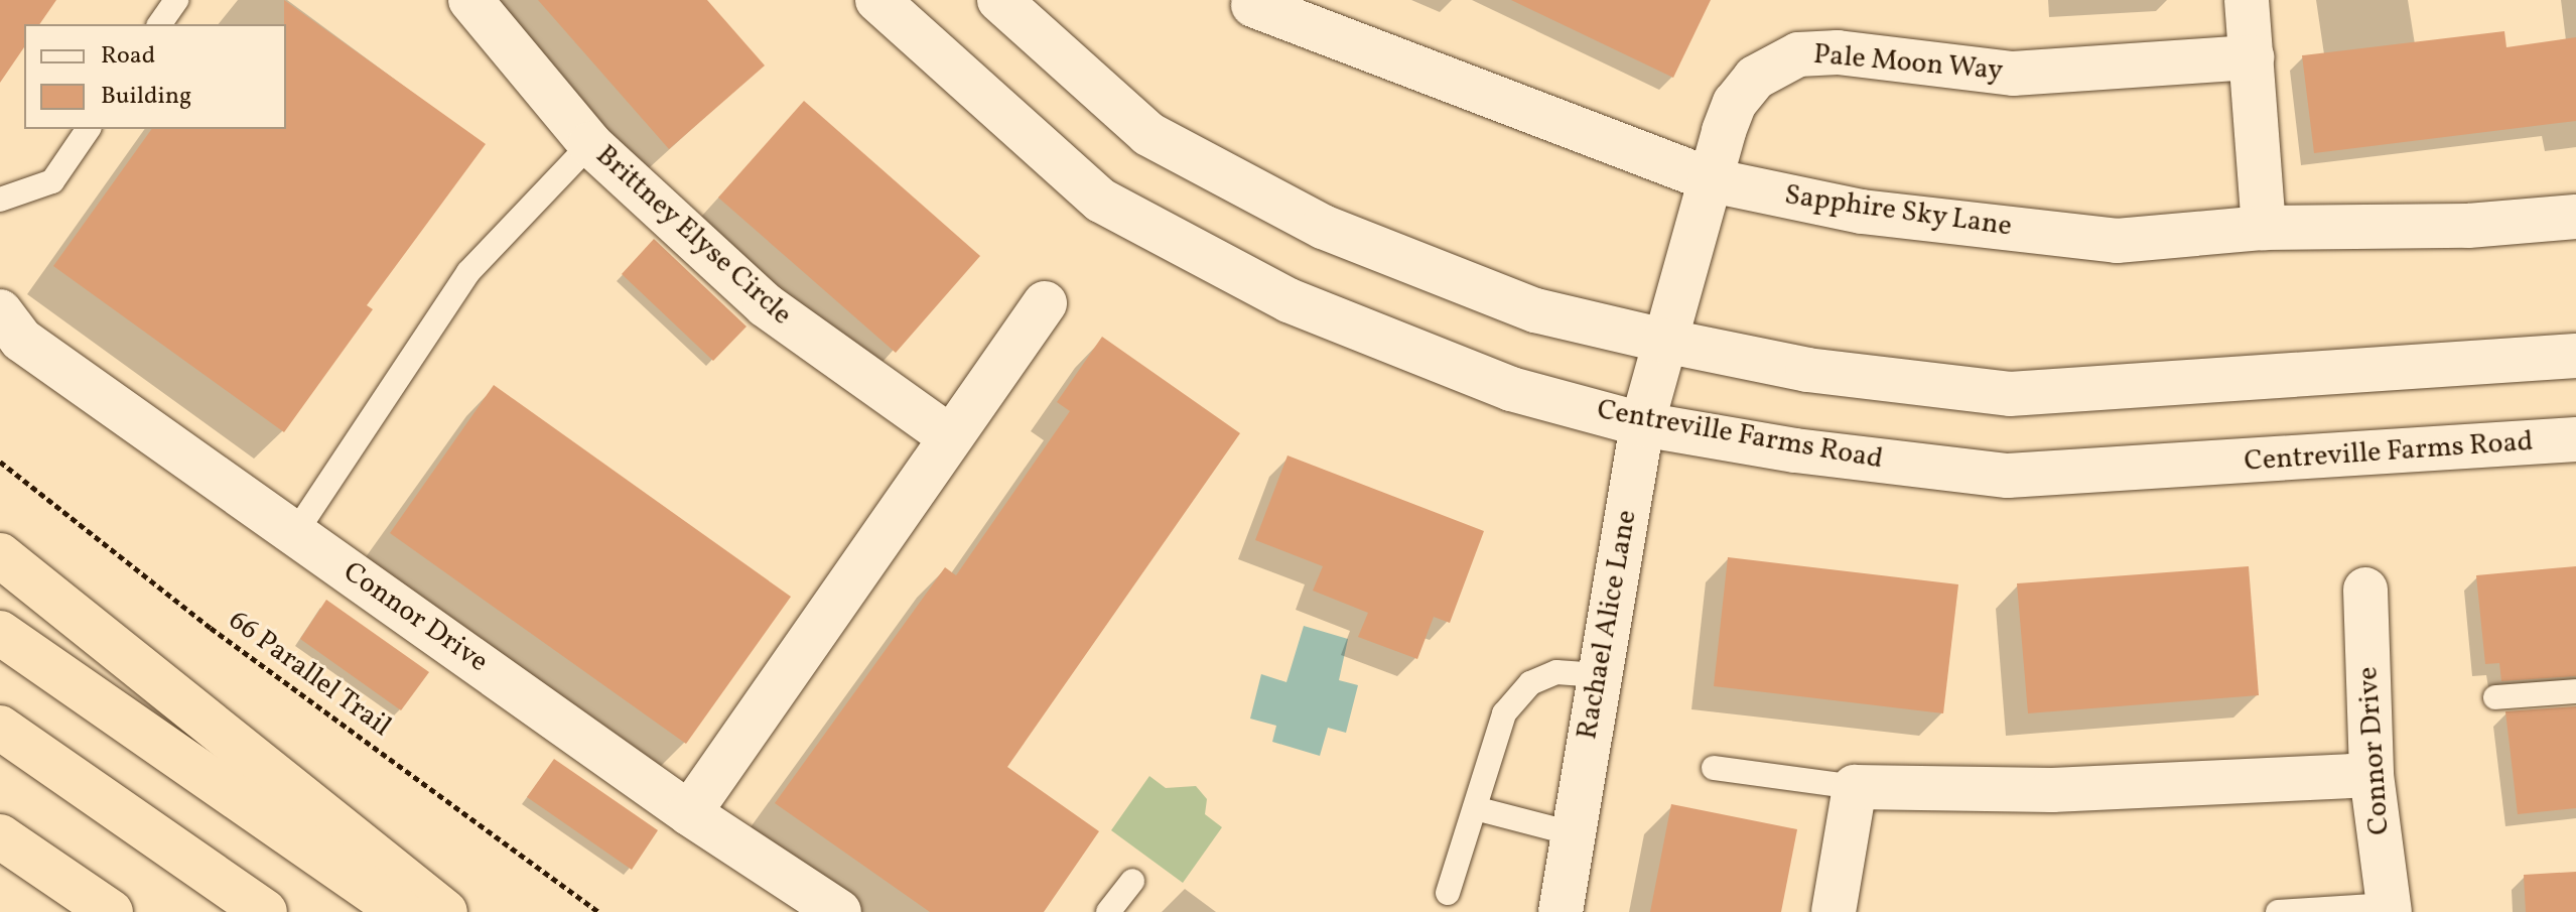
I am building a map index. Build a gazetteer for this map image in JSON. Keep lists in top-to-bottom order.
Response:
{
  "streets": {
    "street": [
      "Pale Moon Way",
      "Sapphire Sky Lane",
      "Brittney Elyse Circle",
      "Centreville Farms Road",
      "Connor Drive",
      "Rachael Alice Lane"
    ],
    "path": ["66 Parallel Trail"]
  },
  "crossings": [
    ["Pale Moon Way", "Sapphire Sky Lane"],
    ["Pale Moon Way", "Rachael Alice Lane"],
    ["Centreville Farms Road", "Rachael Alice Lane"]
  ],
  "legend": ["Road", "Building"]
}
